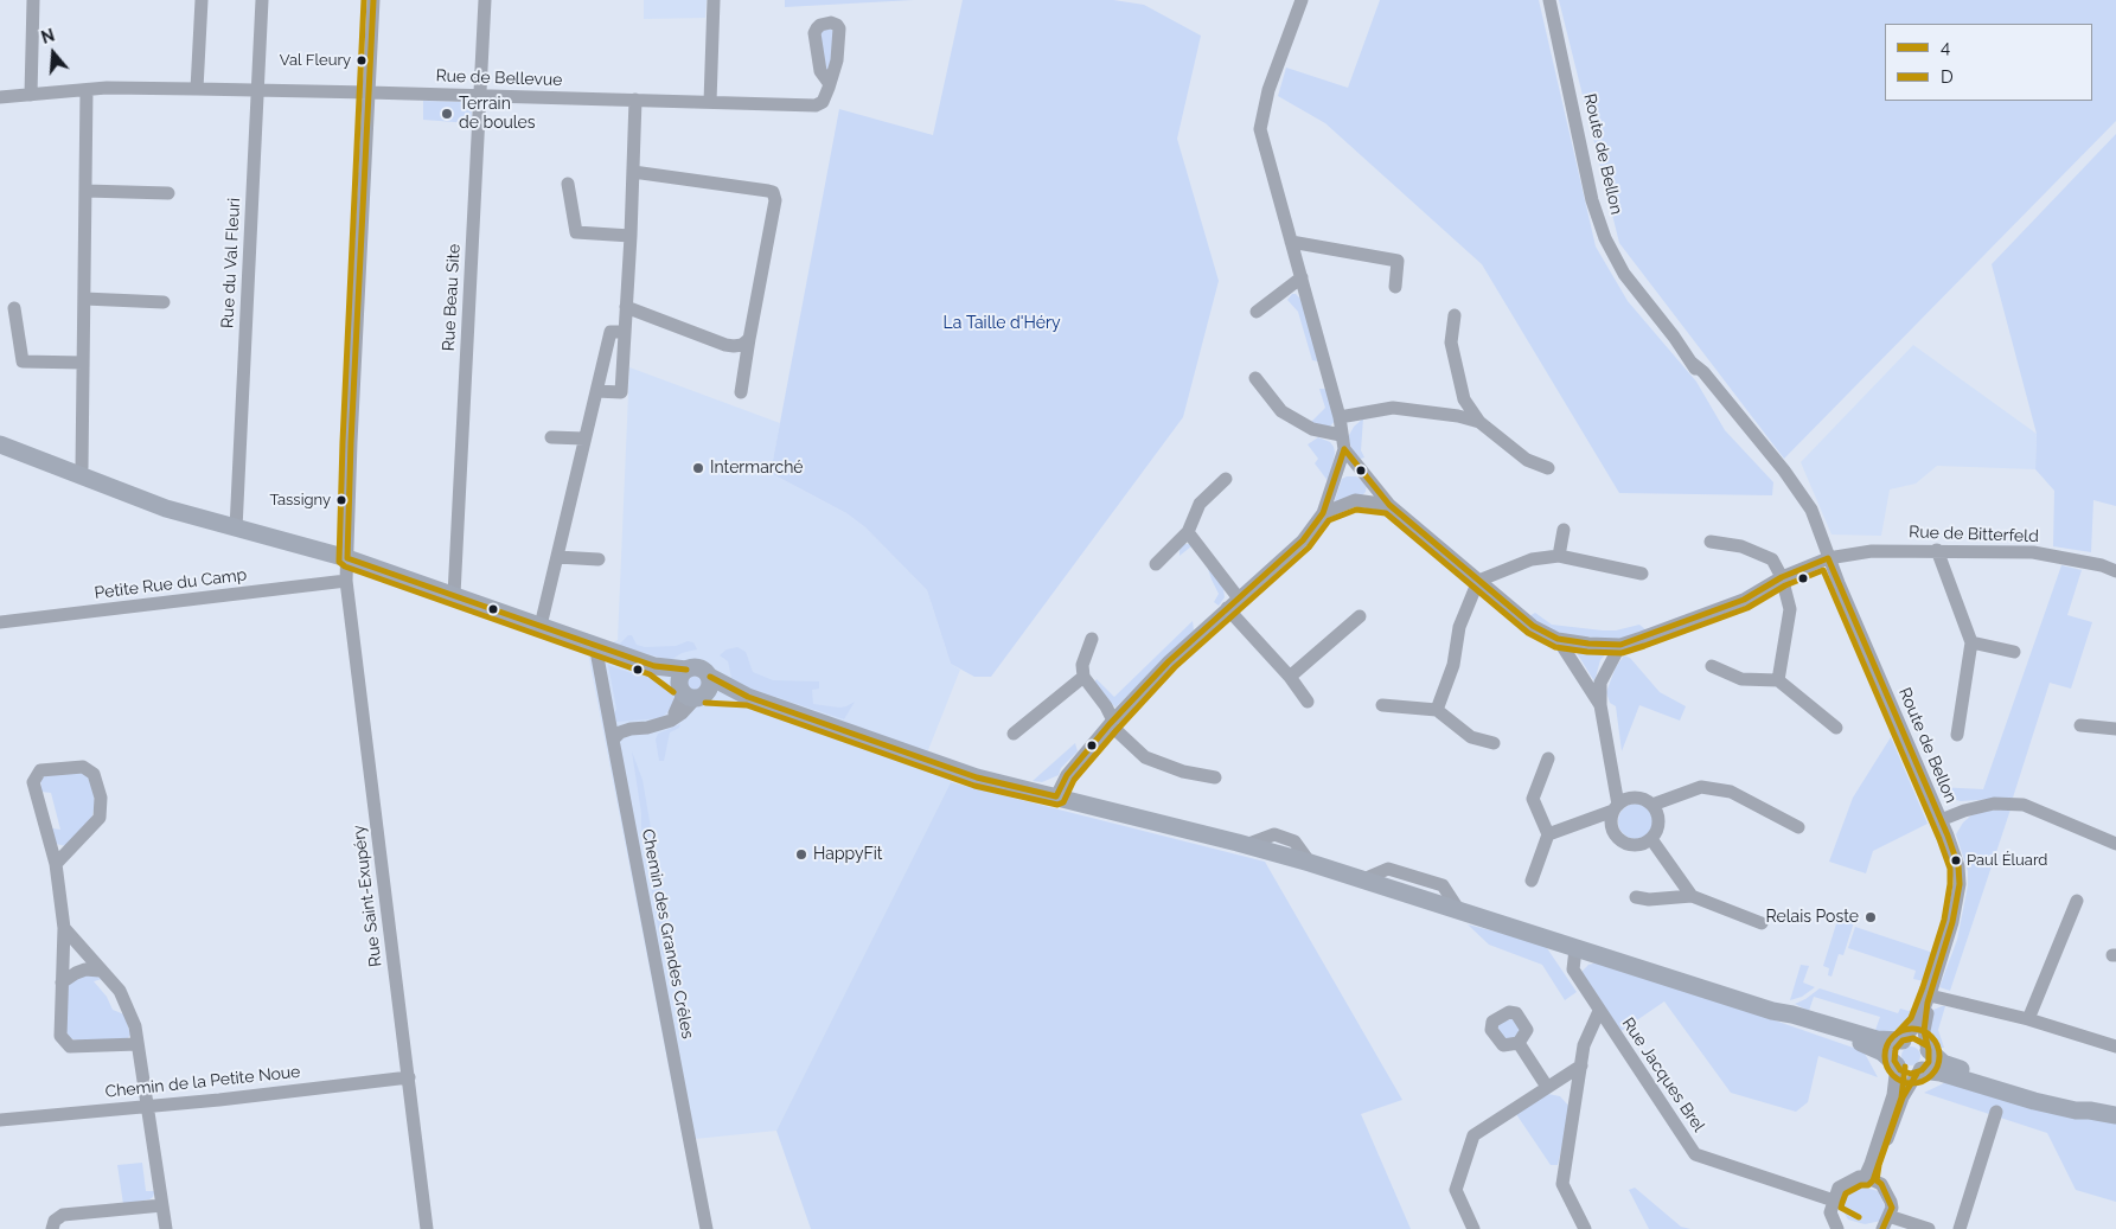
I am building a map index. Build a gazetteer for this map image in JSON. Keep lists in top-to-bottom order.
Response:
{
  "streets": {
    "street": [
      "Rue de Bellevue",
      "Route de Bellon",
      "Rue du Val Fleuri",
      "Rue Beau Site",
      "Rue de Bitterfeld",
      "Petite Rue du Camp",
      "Rue Saint-Exupéry",
      "Chemin des Grandes Crêles",
      "Rue Jacques Brel",
      "Chemin de la Petite Noue"
    ]
  },
  "crossings": [
    ["Rue de Bellevue", "Rue du Val Fleuri"],
    ["Rue de Bellevue", "Rue Beau Site"],
    ["Rue de Bellevue", "Rue Saint-Exupéry"],
    ["Route de Bellon", "Rue de Bitterfeld"],
    ["Petite Rue du Camp", "Rue Saint-Exupéry"],
    ["Rue Saint-Exupéry", "Chemin de la Petite Noue"]
  ],
  "parks": ["La Taille d'Héry"],
  "places": [
    "Val Fleury",
    "Terrain de boules",
    "Intermarché",
    "Tassigny",
    "HappyFit",
    "Paul Éluard",
    "Relais Poste"
  ],
  "lines": ["transit line 4", "transit line D"],
  "legend": ["4", "D"],
  "north": "top"
}
